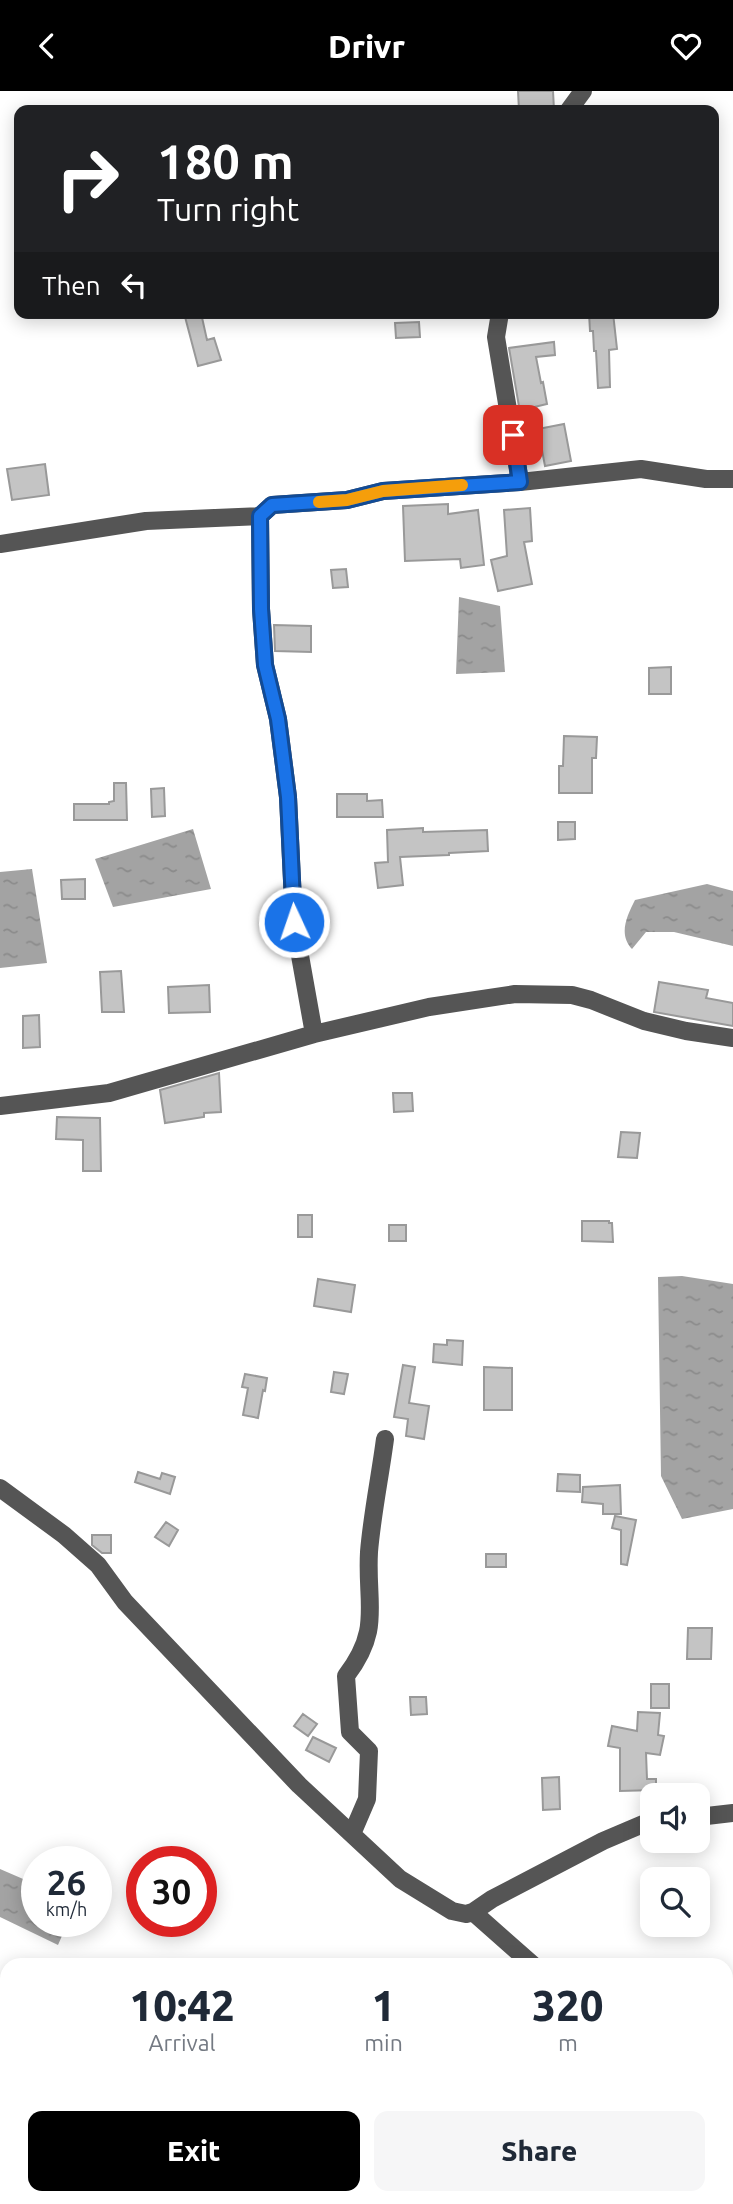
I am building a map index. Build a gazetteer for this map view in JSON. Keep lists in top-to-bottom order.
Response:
{
  "page": {
    "header": "Drivr",
    "turn": ["180 m", "Turn right"],
    "then": "Then",
    "speed": "26 km/h",
    "limit": "30",
    "eta": [
      "10:42",
      "Arrival",
      "1",
      "min",
      "320",
      "m"
    ],
    "buttons": ["Exit", "Share"]
  }
}
